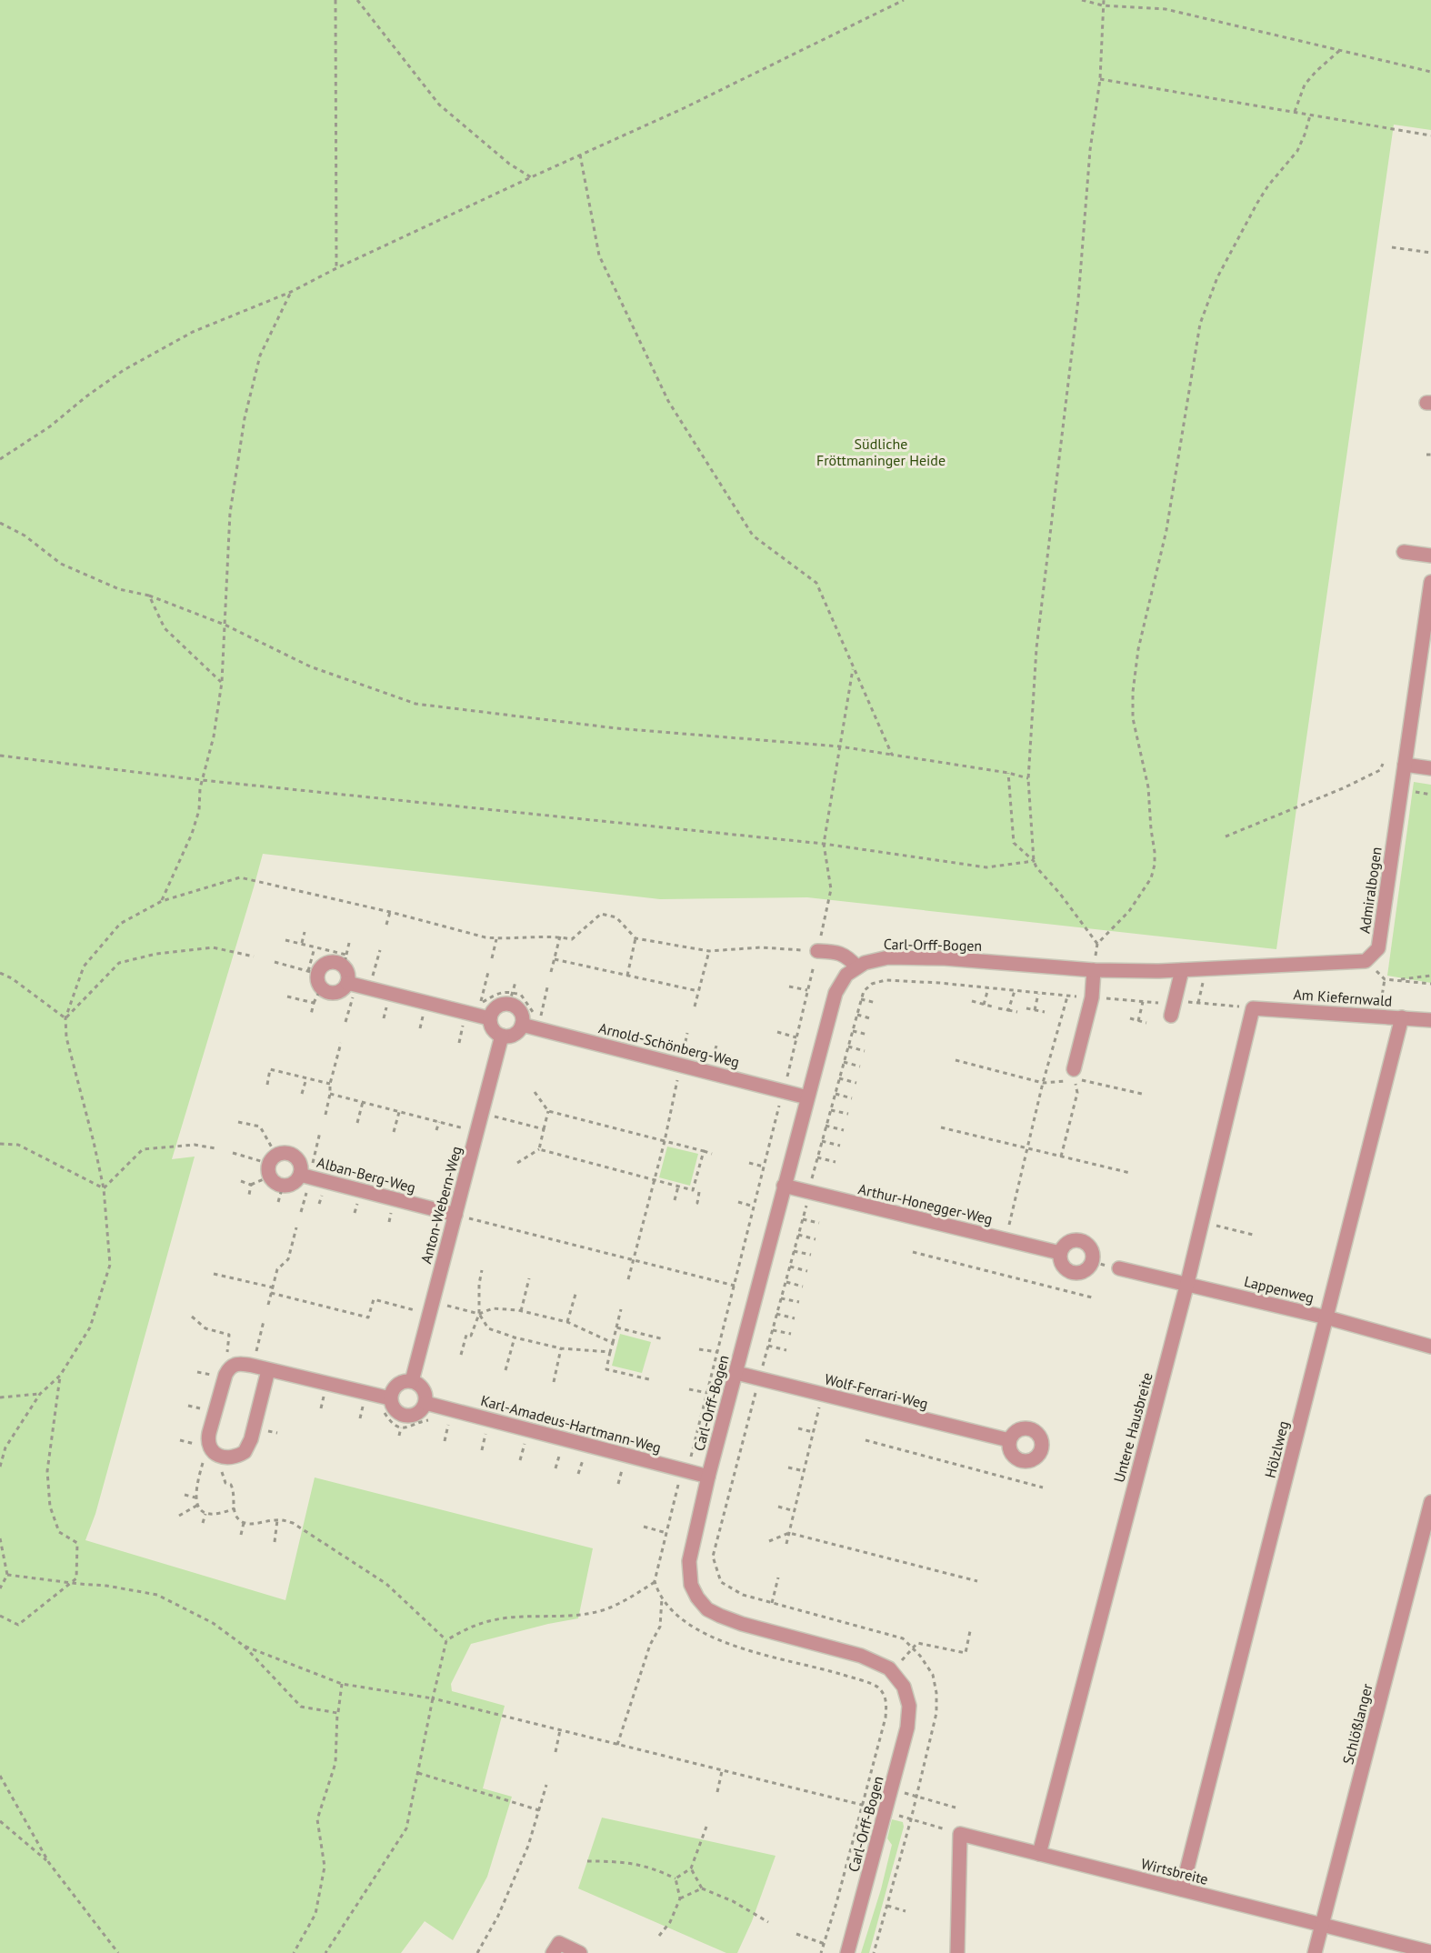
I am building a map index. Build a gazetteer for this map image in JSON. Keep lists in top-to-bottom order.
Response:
{
  "streets": {
    "street": [
      "Admiralbogen",
      "Carl-Orff-Bogen",
      "Am Kiefernwald",
      "Arnold-Schönberg-Weg",
      "Alban-Berg-Weg",
      "Arthur-Honegger-Weg",
      "Anton-Webern-Weg",
      "Lappenweg",
      "Wolf-Ferrari-Weg",
      "Karl-Amadeus-Hartmann-Weg",
      "Untere Hausbreite",
      "Hölzlweg",
      "Schlößlanger",
      "Wirtsbreite"
    ]
  },
  "crossings": [
    ["Admiralbogen", "Carl-Orff-Bogen"],
    ["Carl-Orff-Bogen", "Arnold-Schönberg-Weg"],
    ["Carl-Orff-Bogen", "Arthur-Honegger-Weg"],
    ["Carl-Orff-Bogen", "Wolf-Ferrari-Weg"],
    ["Carl-Orff-Bogen", "Karl-Amadeus-Hartmann-Weg"],
    ["Am Kiefernwald", "Untere Hausbreite"],
    ["Am Kiefernwald", "Hölzlweg"],
    ["Arnold-Schönberg-Weg", "Anton-Webern-Weg"],
    ["Alban-Berg-Weg", "Anton-Webern-Weg"],
    ["Anton-Webern-Weg", "Karl-Amadeus-Hartmann-Weg"],
    ["Lappenweg", "Untere Hausbreite"],
    ["Lappenweg", "Hölzlweg"],
    ["Untere Hausbreite", "Wirtsbreite"],
    ["Hölzlweg", "Wirtsbreite"],
    ["Schlößlanger", "Wirtsbreite"]
  ],
  "parks": ["Südliche Fröttmaninger Heide"]
}
